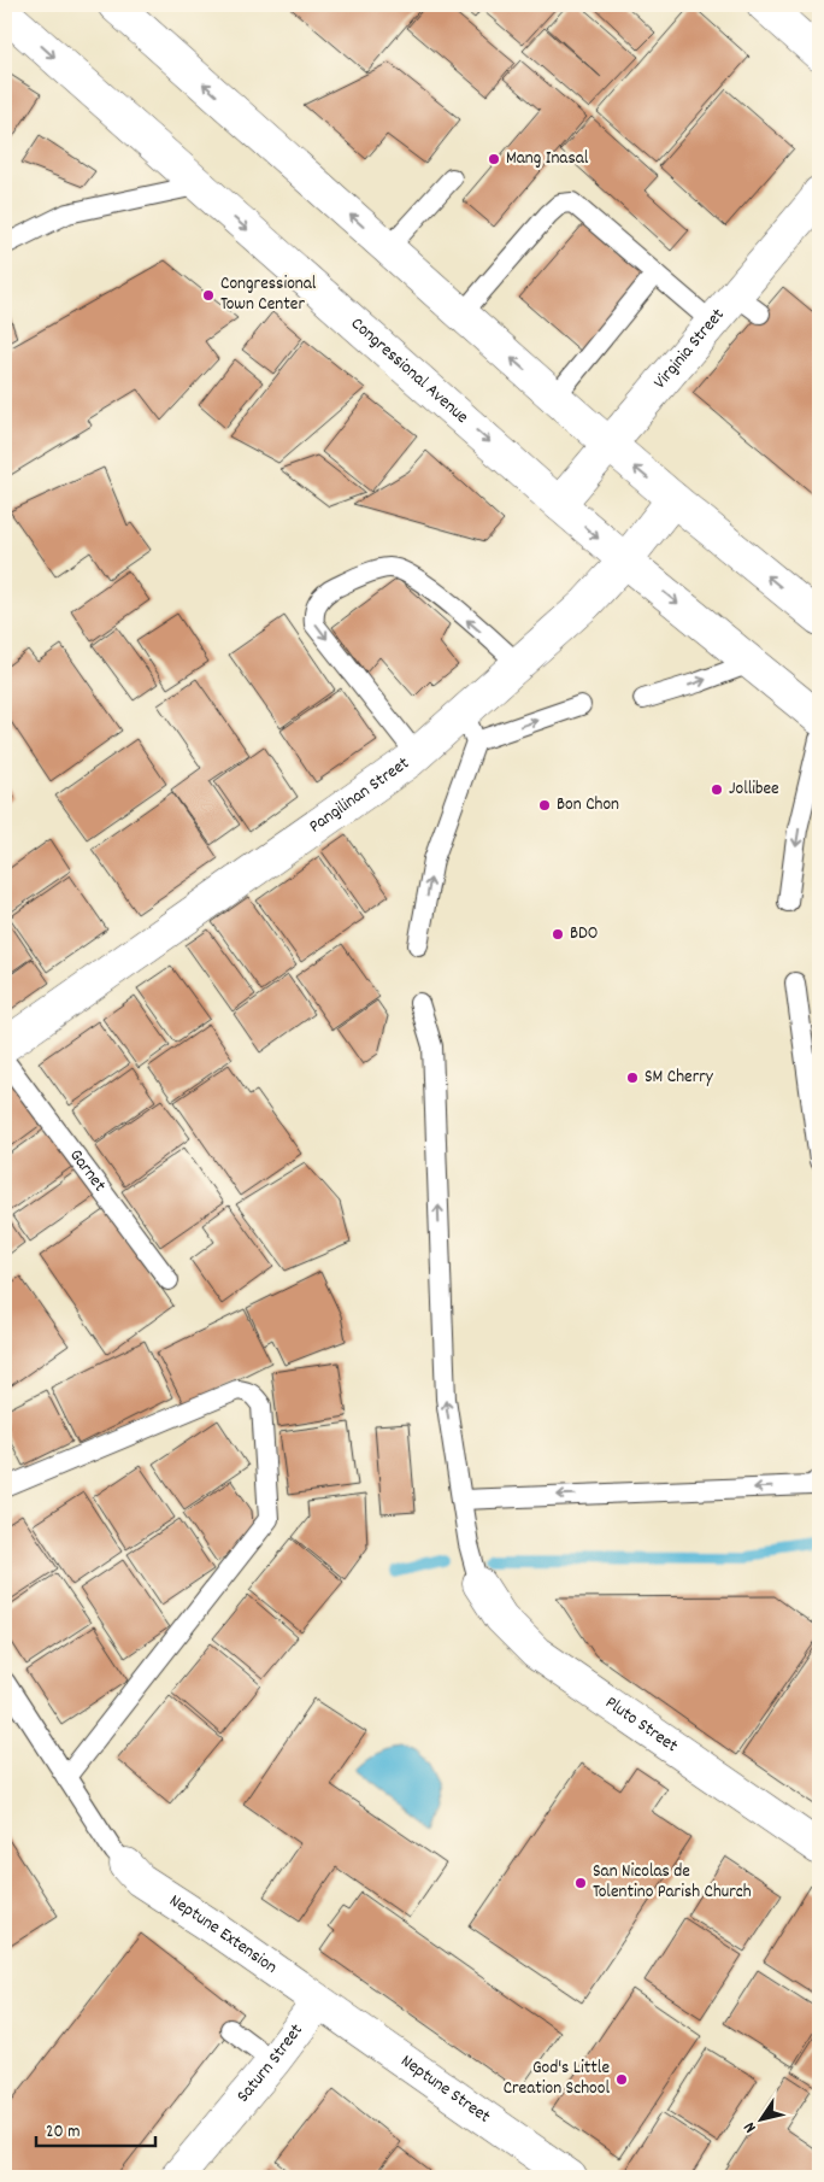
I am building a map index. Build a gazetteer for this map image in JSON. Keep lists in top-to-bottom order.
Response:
{
  "streets": {
    "street": [
      "Virginia Street",
      "Congressional Avenue",
      "Pangilinan Street",
      "Pluto Street",
      "Neptune Extension",
      "Saturn Street",
      "Neptune Street"
    ],
    "lane": ["Garnet"]
  },
  "crossings": [
    ["Virginia Street", "Congressional Avenue"],
    ["Congressional Avenue", "Pangilinan Street"],
    ["Neptune Extension", "Saturn Street"],
    ["Neptune Extension", "Neptune Street"],
    ["Saturn Street", "Neptune Street"]
  ],
  "places": [
    "Mang Inasal",
    "Congressional Town Center",
    "Jollibee",
    "Bon Chon",
    "BDO",
    "SM Cherry",
    "San Nicolas de Tolentino Parish Church",
    "God's Little Creation School"
  ],
  "scale_bar": "20 m",
  "north": "bottom left"
}
